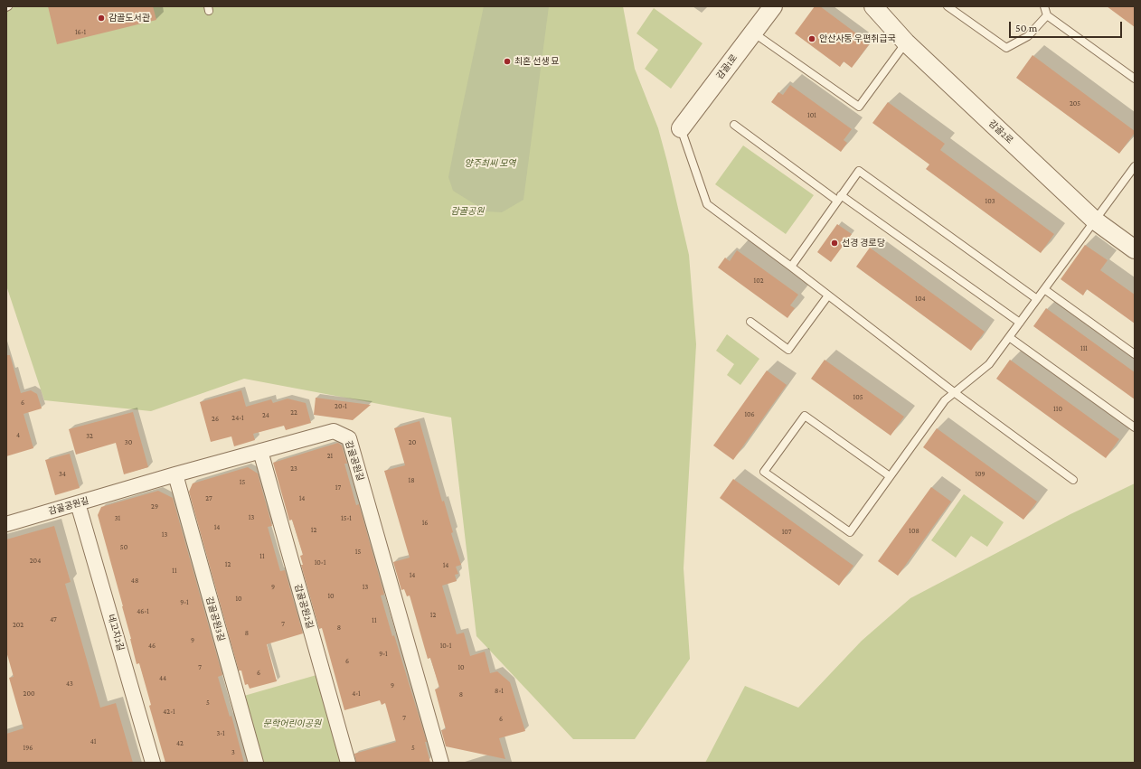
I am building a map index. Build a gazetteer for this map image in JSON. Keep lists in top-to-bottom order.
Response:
{
  "streets": {
    "street": [
      "감골1로",
      "감골2로",
      "감골공원길",
      "감골공원2길",
      "감골공원3길",
      "네고지2길"
    ]
  },
  "crossings": [
    ["감골공원길", "감골공원2길"],
    ["감골공원길", "감골공원3길"],
    ["감골공원길", "네고지2길"]
  ],
  "parks": ["양주최씨 모역", "감골공원", "문학어린이공원"],
  "places": [
    "감골도서관",
    "안산사동 우편취급국",
    "최혼 선생 묘",
    "선경 경로당"
  ],
  "house_numbers": [
    "16-1",
    "205",
    "101",
    "103",
    "102",
    "104",
    "111",
    "105",
    "6",
    "20-1",
    "110",
    "22",
    "106",
    "24",
    "24-1",
    "26",
    "4",
    "32",
    "30",
    "20",
    "21",
    "23",
    "34",
    "109",
    "18",
    "15",
    "17",
    "27",
    "14",
    "29",
    "13",
    "31",
    "15-1",
    "16",
    "14",
    "12",
    "108",
    "107",
    "13",
    "50",
    "15",
    "11",
    "204",
    "10-1",
    "12",
    "14",
    "11",
    "14",
    "48",
    "9",
    "13",
    "10",
    "10",
    "9-1",
    "46-1",
    "12",
    "47",
    "11",
    "7",
    "202",
    "8",
    "8",
    "9",
    "46",
    "10-1",
    "9-1",
    "6",
    "7",
    "10",
    "6",
    "44",
    "43",
    "9",
    "8-1",
    "200",
    "4-1",
    "8",
    "5",
    "42-1",
    "7",
    "6",
    "3-1",
    "41",
    "42",
    "196",
    "5",
    "3"
  ],
  "scale_bar": "50 m"
}
